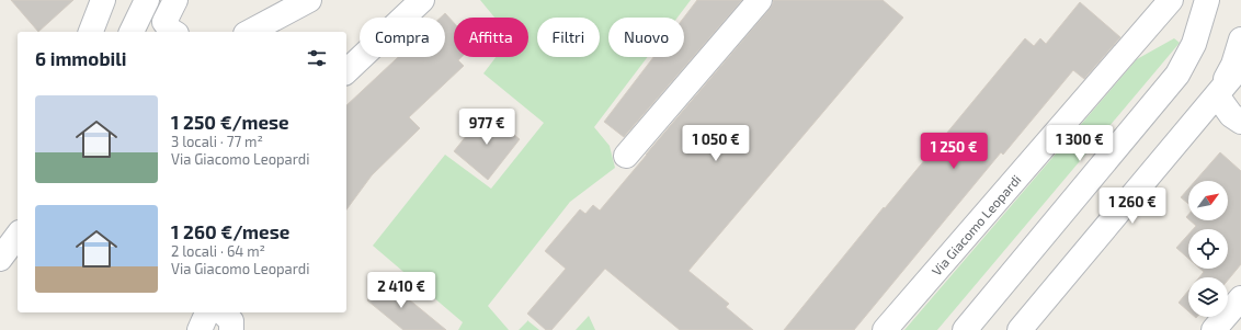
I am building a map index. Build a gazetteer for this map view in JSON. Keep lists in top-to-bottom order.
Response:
{
  "streets": {
    "street": ["Via Giacomo Leopardi"]
  },
  "north": "top right",
  "page": {
    "chip": [
      "Compra",
      "Affitta",
      "Filtri",
      "Nuovo"
    ],
    "heading": "6 immobili",
    "list": [
      {
        "name": "1 250 €/mese",
        "note": "3 locali · 77 m² · Via Giacomo Leopardi"
      },
      {
        "name": "1 260 €/mese",
        "note": "2 locali · 64 m² · Via Giacomo Leopardi"
      }
    ],
    "price": [
      "977 €",
      "1 050 €",
      "1 300 €",
      "1 250 €",
      "1 260 €",
      "2 410 €"
    ]
  }
}
